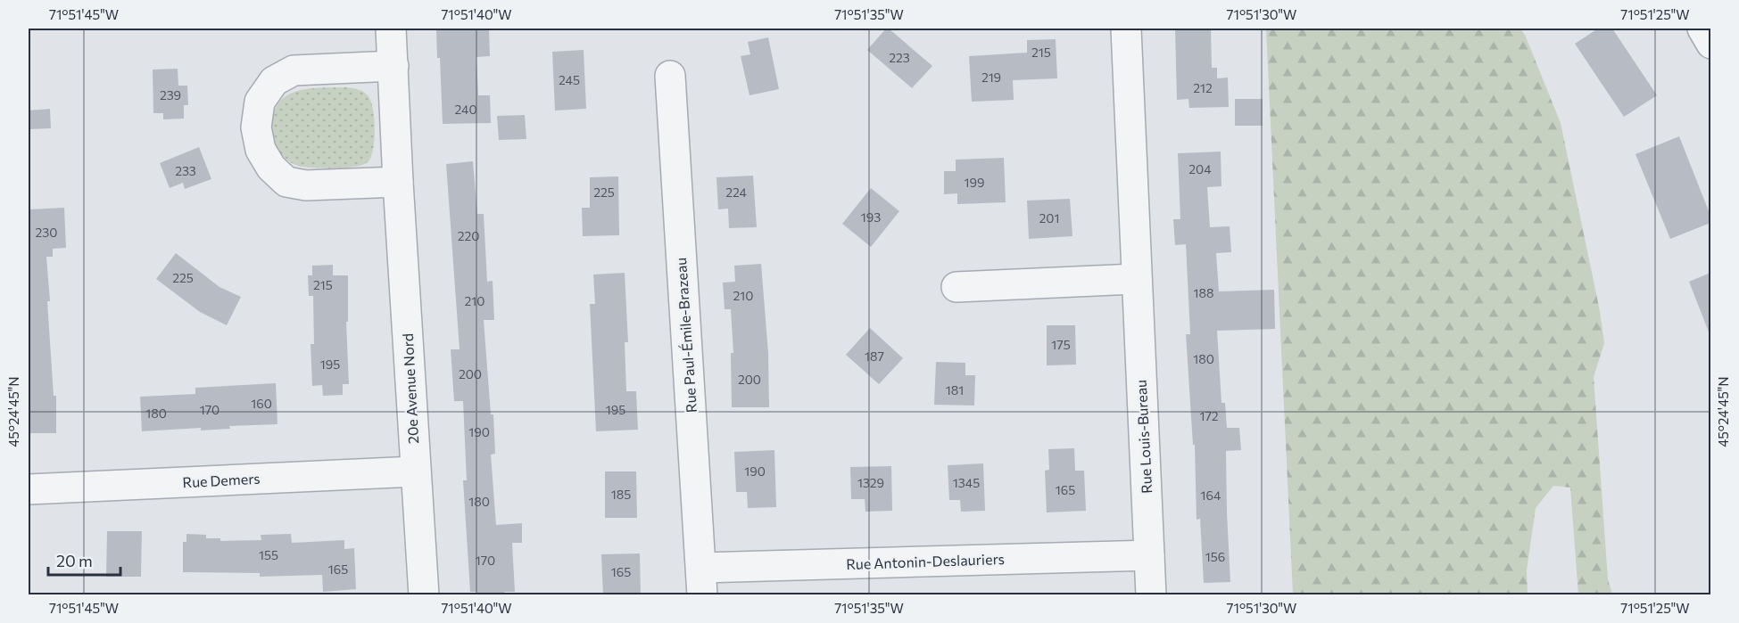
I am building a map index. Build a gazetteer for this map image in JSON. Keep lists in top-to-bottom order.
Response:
{
  "streets": {
    "street": [
      "Rue Paul-Émile-Brazeau",
      "20e Avenue Nord",
      "Rue Louis-Bureau",
      "Rue Demers",
      "Rue Antonin-Deslauriers"
    ]
  },
  "crossings": [
    ["Rue Paul-Émile-Brazeau", "Rue Antonin-Deslauriers"],
    ["20e Avenue Nord", "Rue Demers"],
    ["Rue Louis-Bureau", "Rue Antonin-Deslauriers"]
  ],
  "house_numbers": [
    "215",
    "223",
    "219",
    "245",
    "212",
    "239",
    "240",
    "204",
    "233",
    "199",
    "225",
    "224",
    "193",
    "201",
    "230",
    "220",
    "225",
    "215",
    "188",
    "210",
    "210",
    "175",
    "187",
    "180",
    "195",
    "200",
    "200",
    "181",
    "160",
    "170",
    "195",
    "180",
    "172",
    "190",
    "190",
    "1329",
    "1345",
    "165",
    "185",
    "164",
    "180",
    "155",
    "156",
    "170",
    "165",
    "165"
  ],
  "scale_bar": "20 m",
  "coordinates": [
    "71°51'45\"W",
    "71°51'40\"W",
    "71°51'35\"W",
    "71°51'30\"W",
    "71°51'25\"W",
    "45°24'45\"N"
  ]
}
